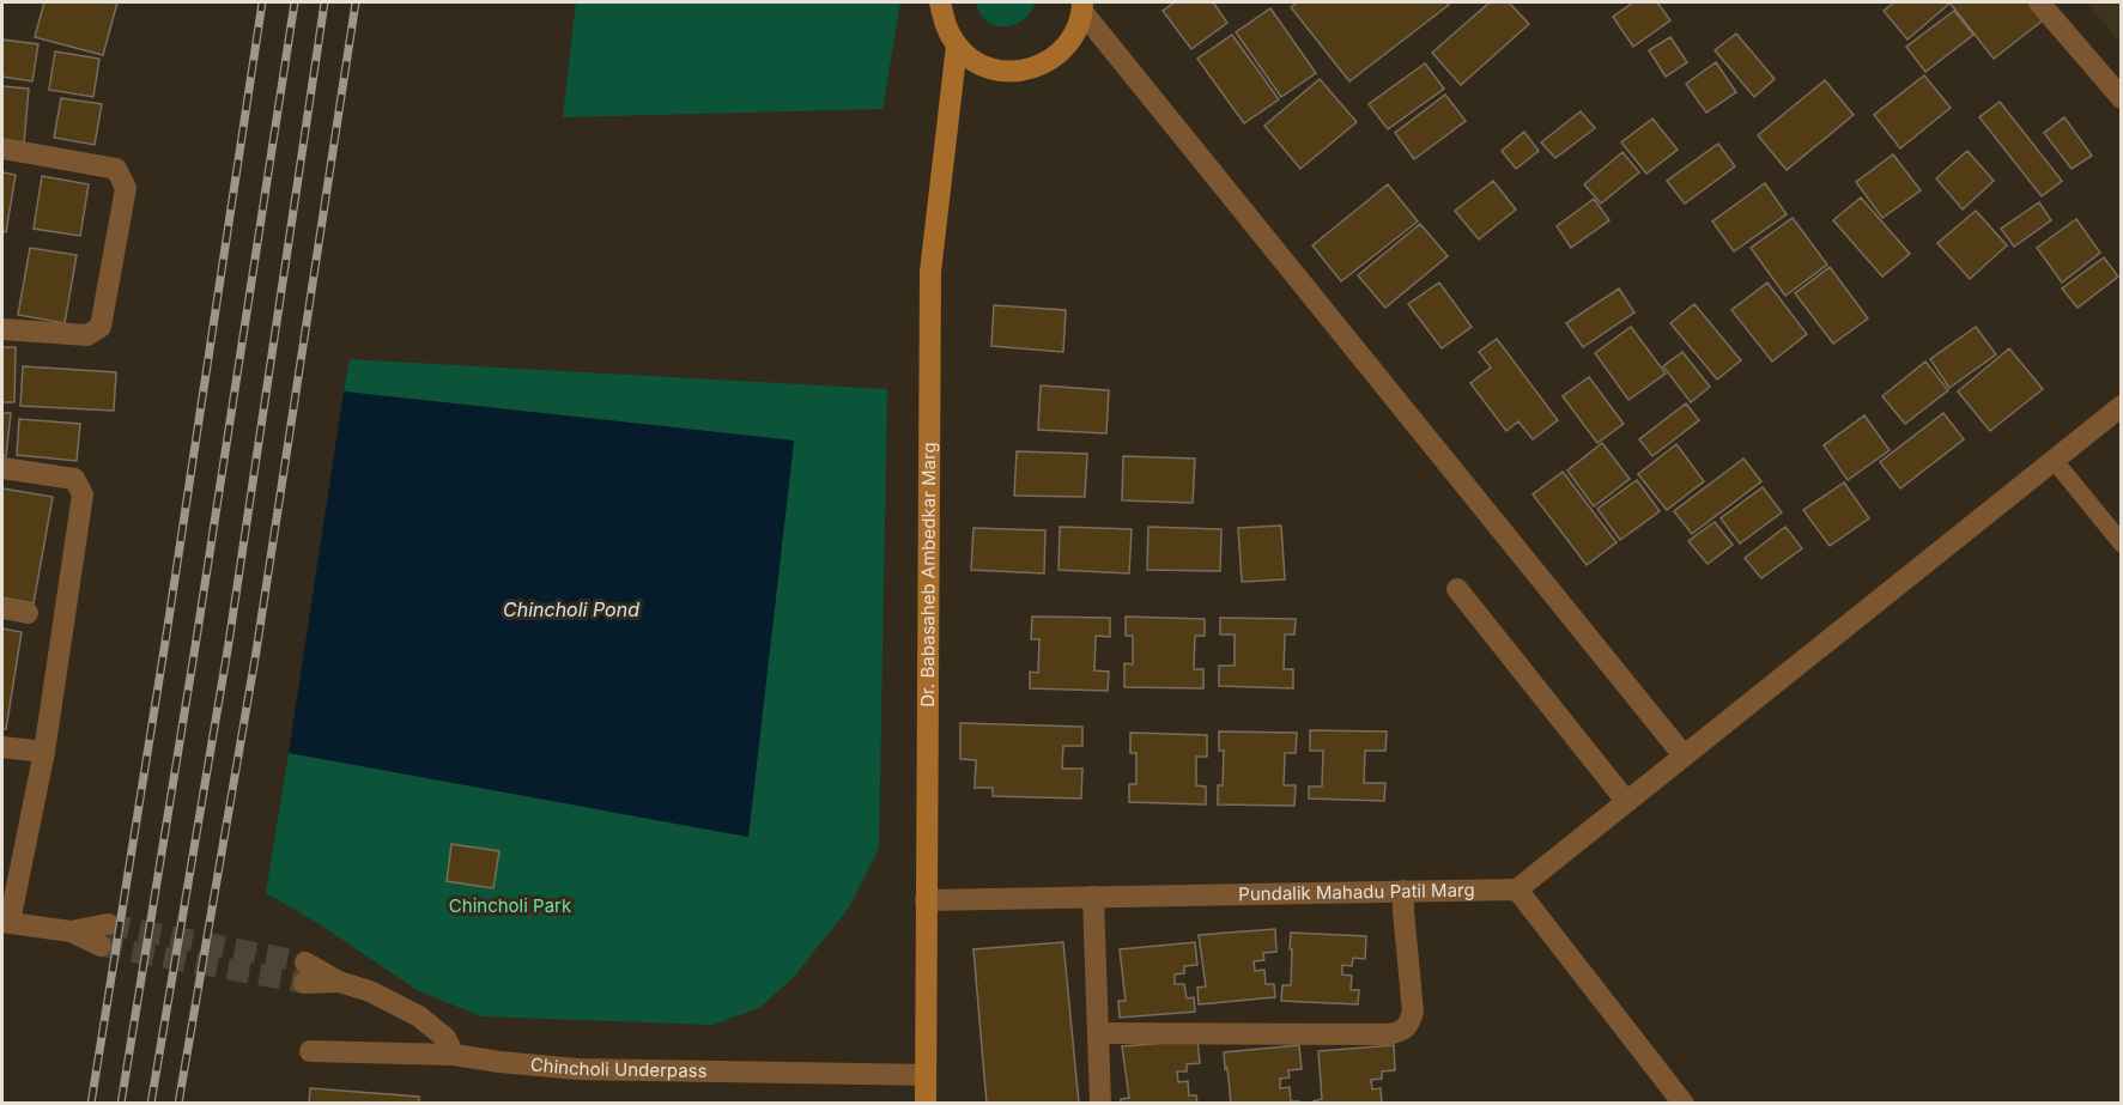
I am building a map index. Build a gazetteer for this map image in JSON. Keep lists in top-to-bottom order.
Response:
{
  "streets": {
    "main road": ["Dr. Babasaheb Ambedkar Marg"],
    "street": ["Pundalik Mahadu Patil Marg", "Chincholi Underpass"]
  },
  "crossings": [
    ["Dr. Babasaheb Ambedkar Marg", "Pundalik Mahadu Patil Marg"],
    ["Dr. Babasaheb Ambedkar Marg", "Chincholi Underpass"]
  ],
  "water": ["Chincholi Pond"],
  "parks": ["Chincholi Park"]
}
